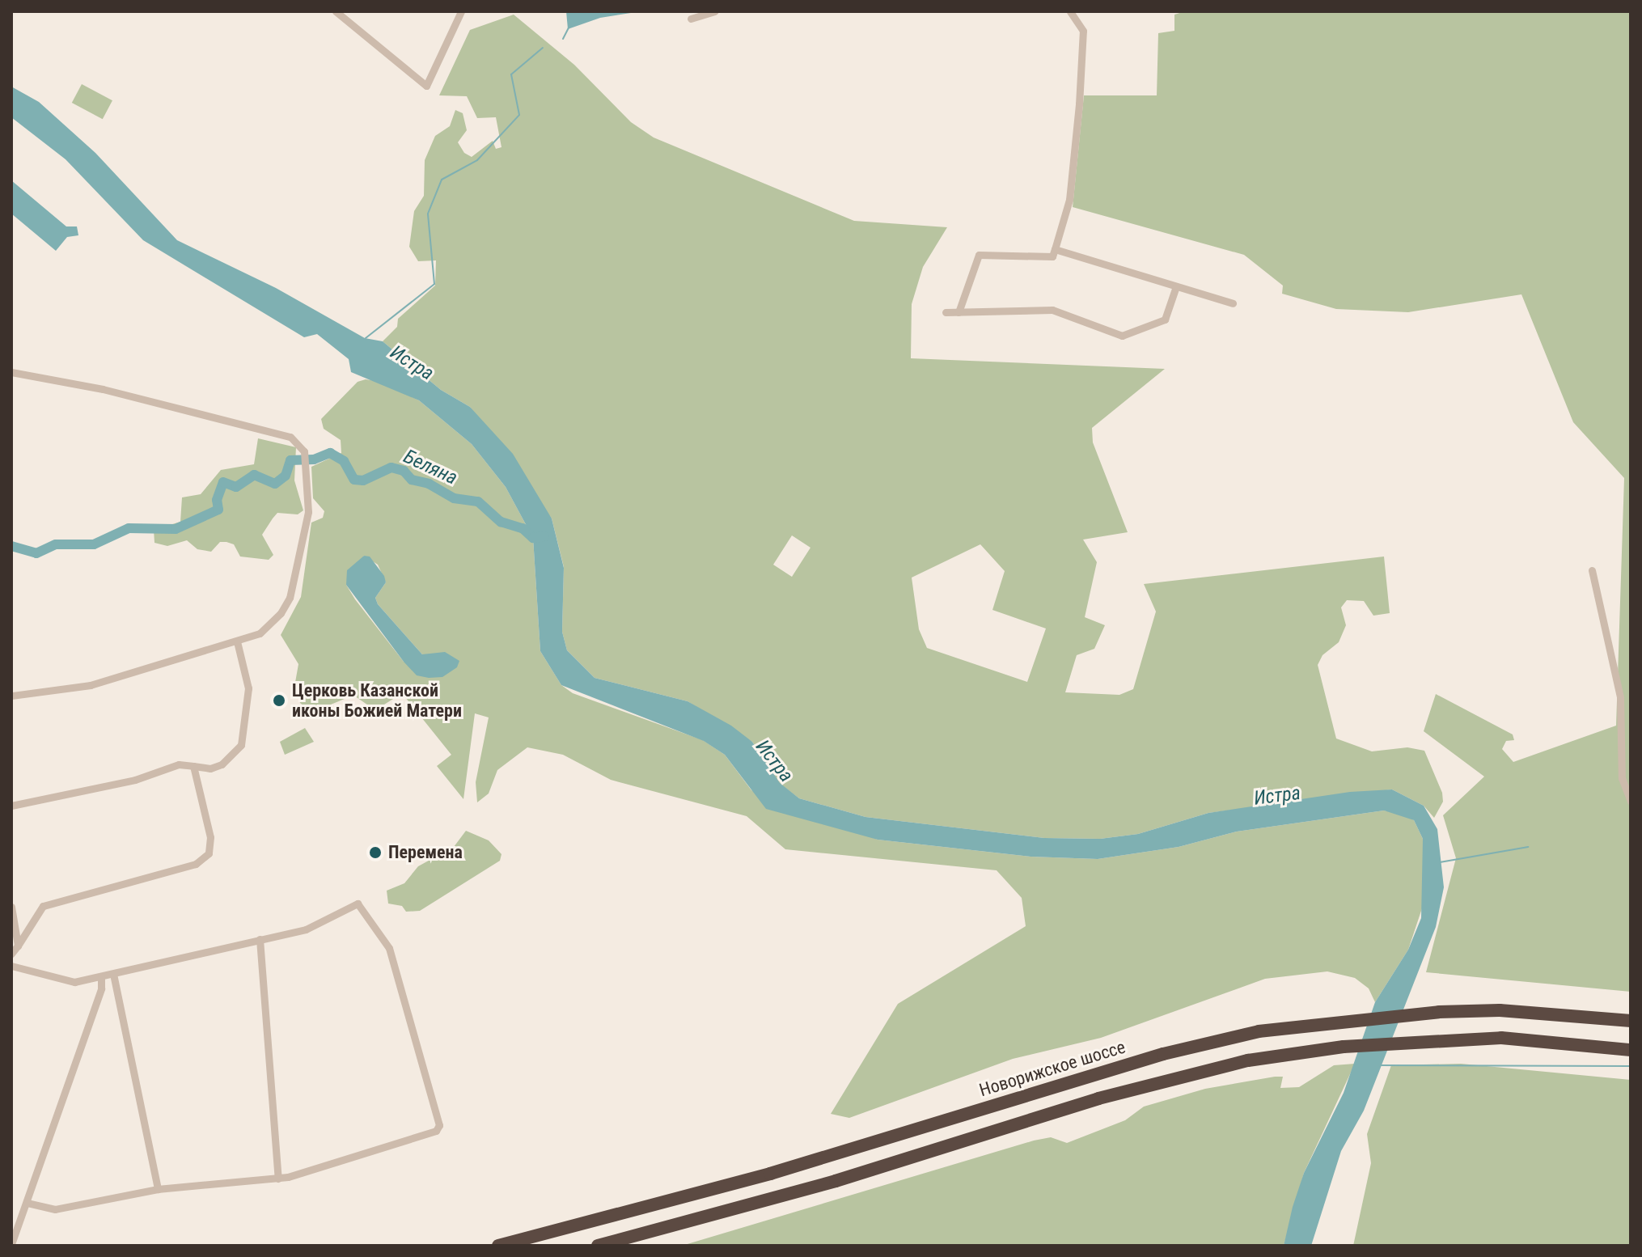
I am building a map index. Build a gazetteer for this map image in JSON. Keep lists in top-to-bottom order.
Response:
{
  "streets": {
    "highway": ["Новорижское шоссе"]
  },
  "water": ["Истра", "Беляна"],
  "places": ["Церковь Казанской иконы Божией Матери", "Перемена"]
}
